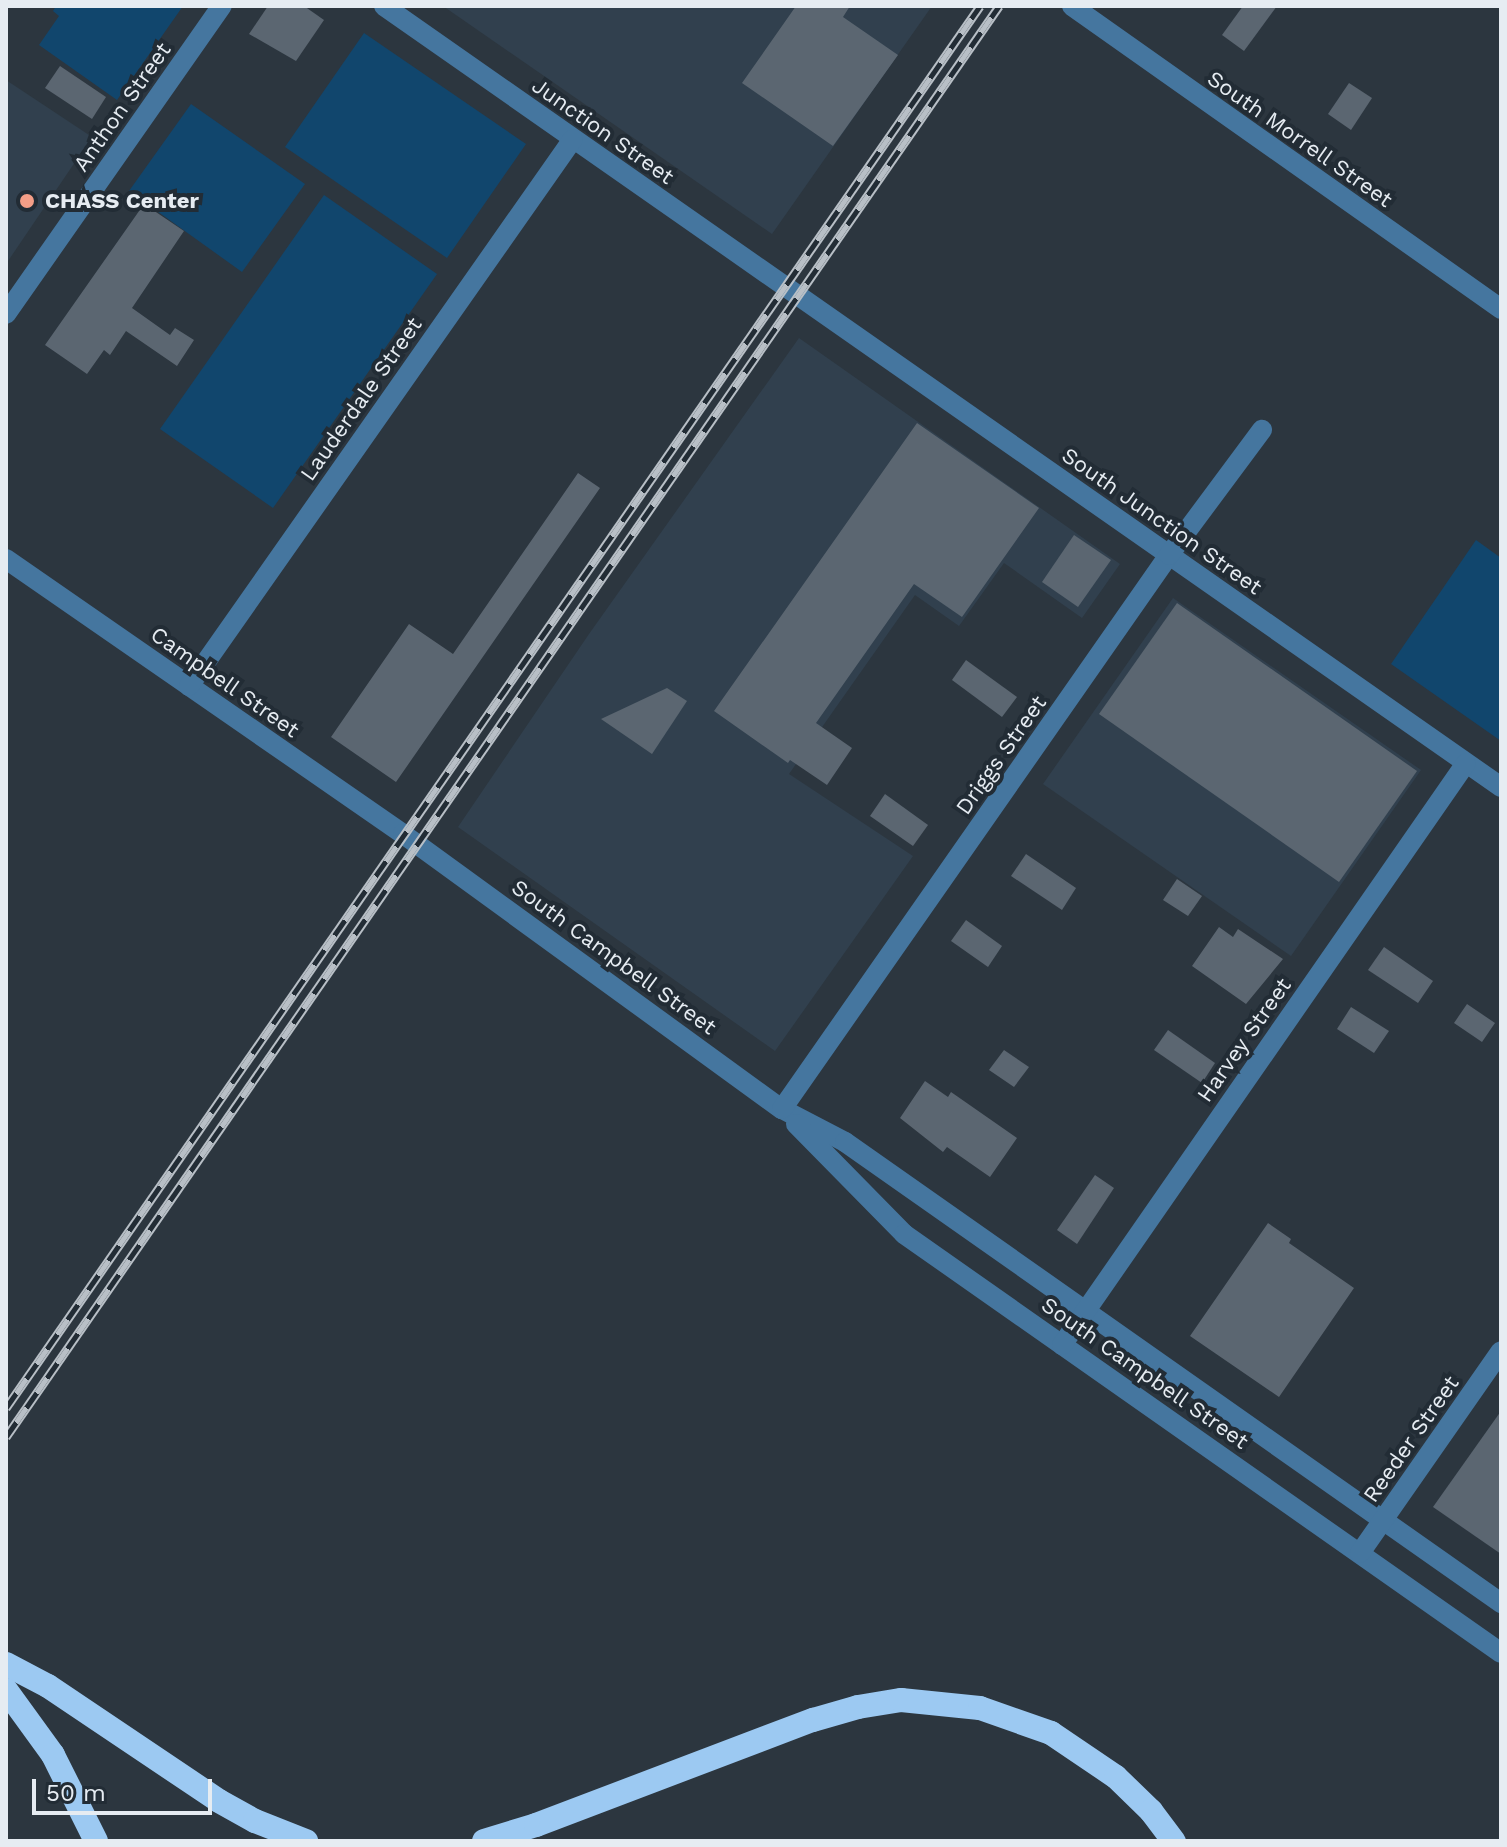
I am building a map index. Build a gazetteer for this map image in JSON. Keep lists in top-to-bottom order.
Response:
{
  "streets": {
    "street": [
      "Anthon Street",
      "Junction Street",
      "South Morrell Street",
      "Lauderdale Street",
      "South Junction Street",
      "Campbell Street",
      "Driggs Street",
      "South Campbell Street",
      "Harvey Street",
      "Reeder Street"
    ]
  },
  "crossings": [
    ["Junction Street", "Lauderdale Street"],
    ["Junction Street", "South Junction Street"],
    ["Lauderdale Street", "Campbell Street"],
    ["South Junction Street", "Driggs Street"],
    ["South Junction Street", "Harvey Street"],
    ["Campbell Street", "South Campbell Street"],
    ["Driggs Street", "South Campbell Street"],
    ["South Campbell Street", "Harvey Street"],
    ["South Campbell Street", "Reeder Street"]
  ],
  "places": ["CHASS Center"],
  "scale_bar": "50 m"
}
